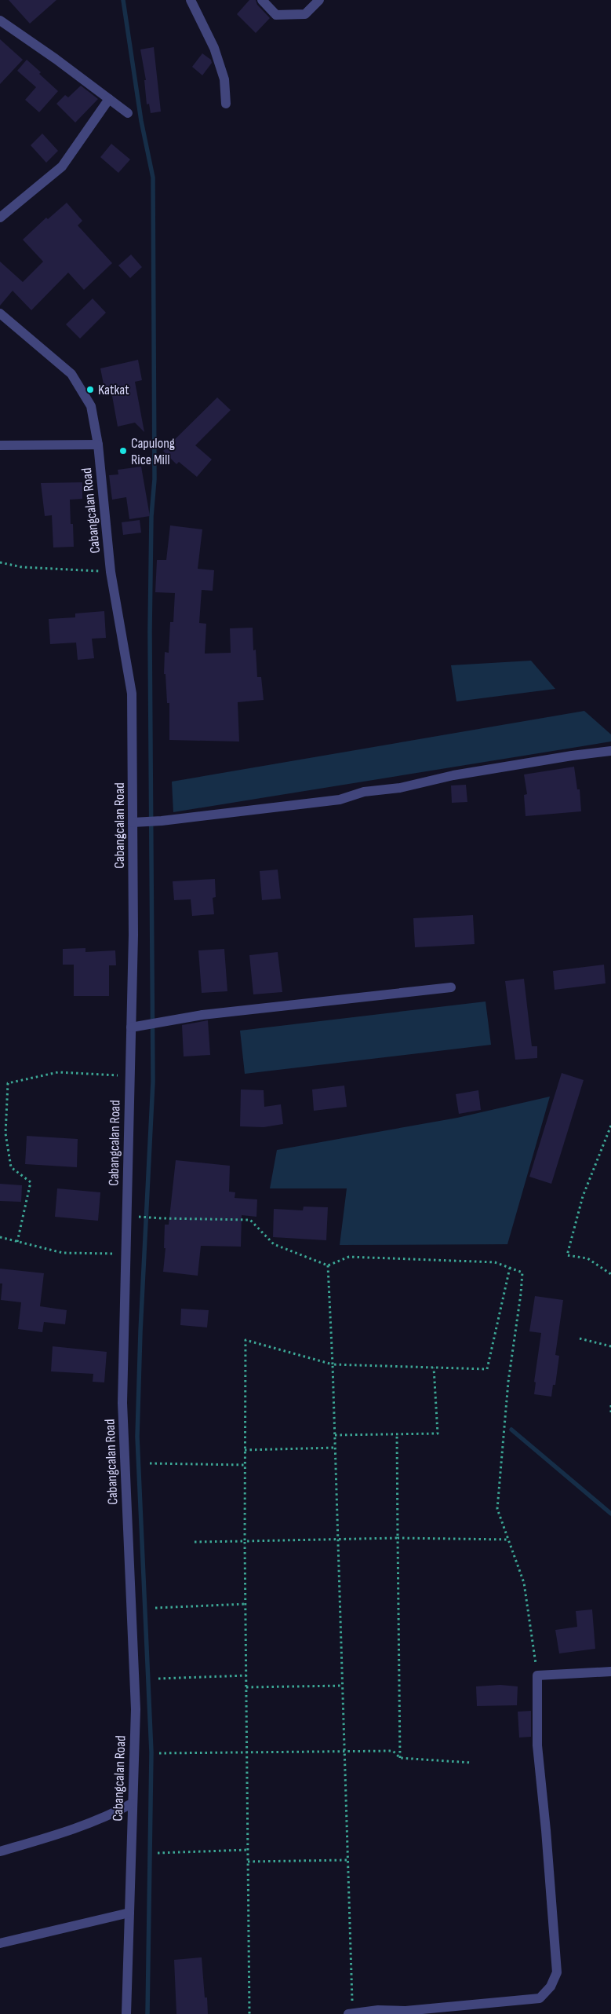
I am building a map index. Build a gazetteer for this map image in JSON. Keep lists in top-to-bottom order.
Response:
{
  "streets": {
    "street": ["Cabangcalan Road"]
  },
  "places": ["Katkat", "Capulong Rice Mill"]
}
